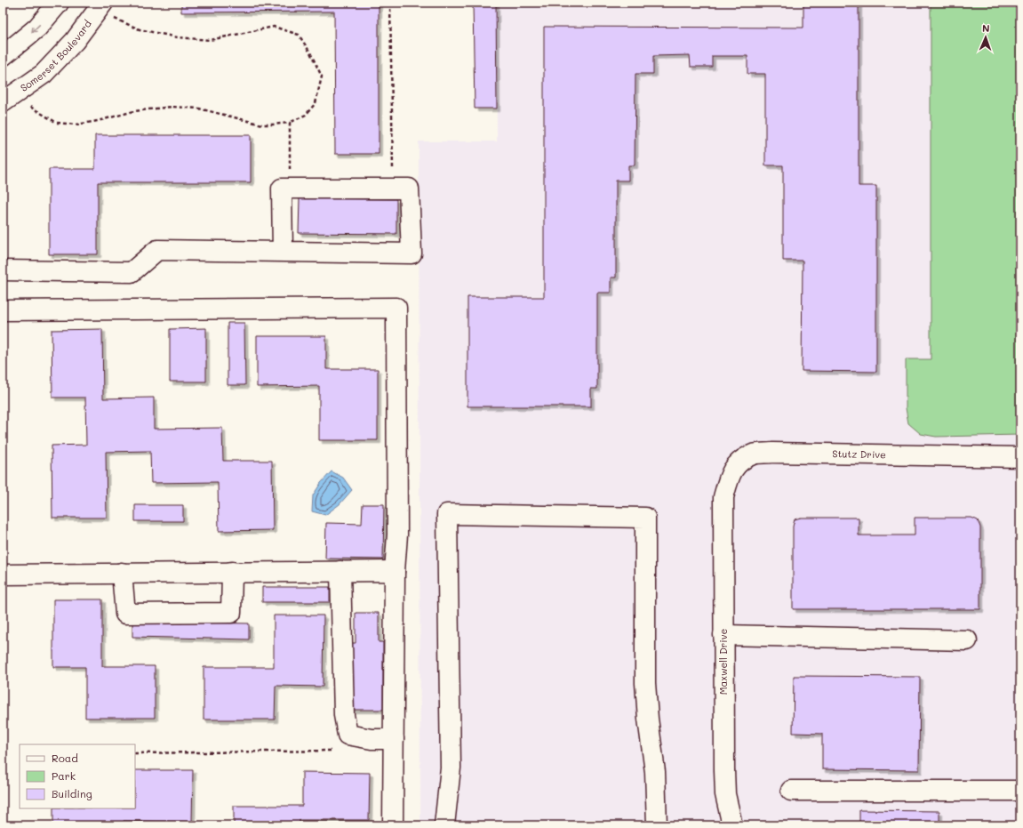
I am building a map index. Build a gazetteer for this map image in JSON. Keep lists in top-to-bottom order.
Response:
{
  "streets": {
    "street": ["Somerset Boulevard", "Stutz Drive", "Maxwell Drive"]
  },
  "crossings": [
    ["Stutz Drive", "Maxwell Drive"]
  ],
  "legend": ["Road", "Park", "Building"],
  "north": "top"
}
